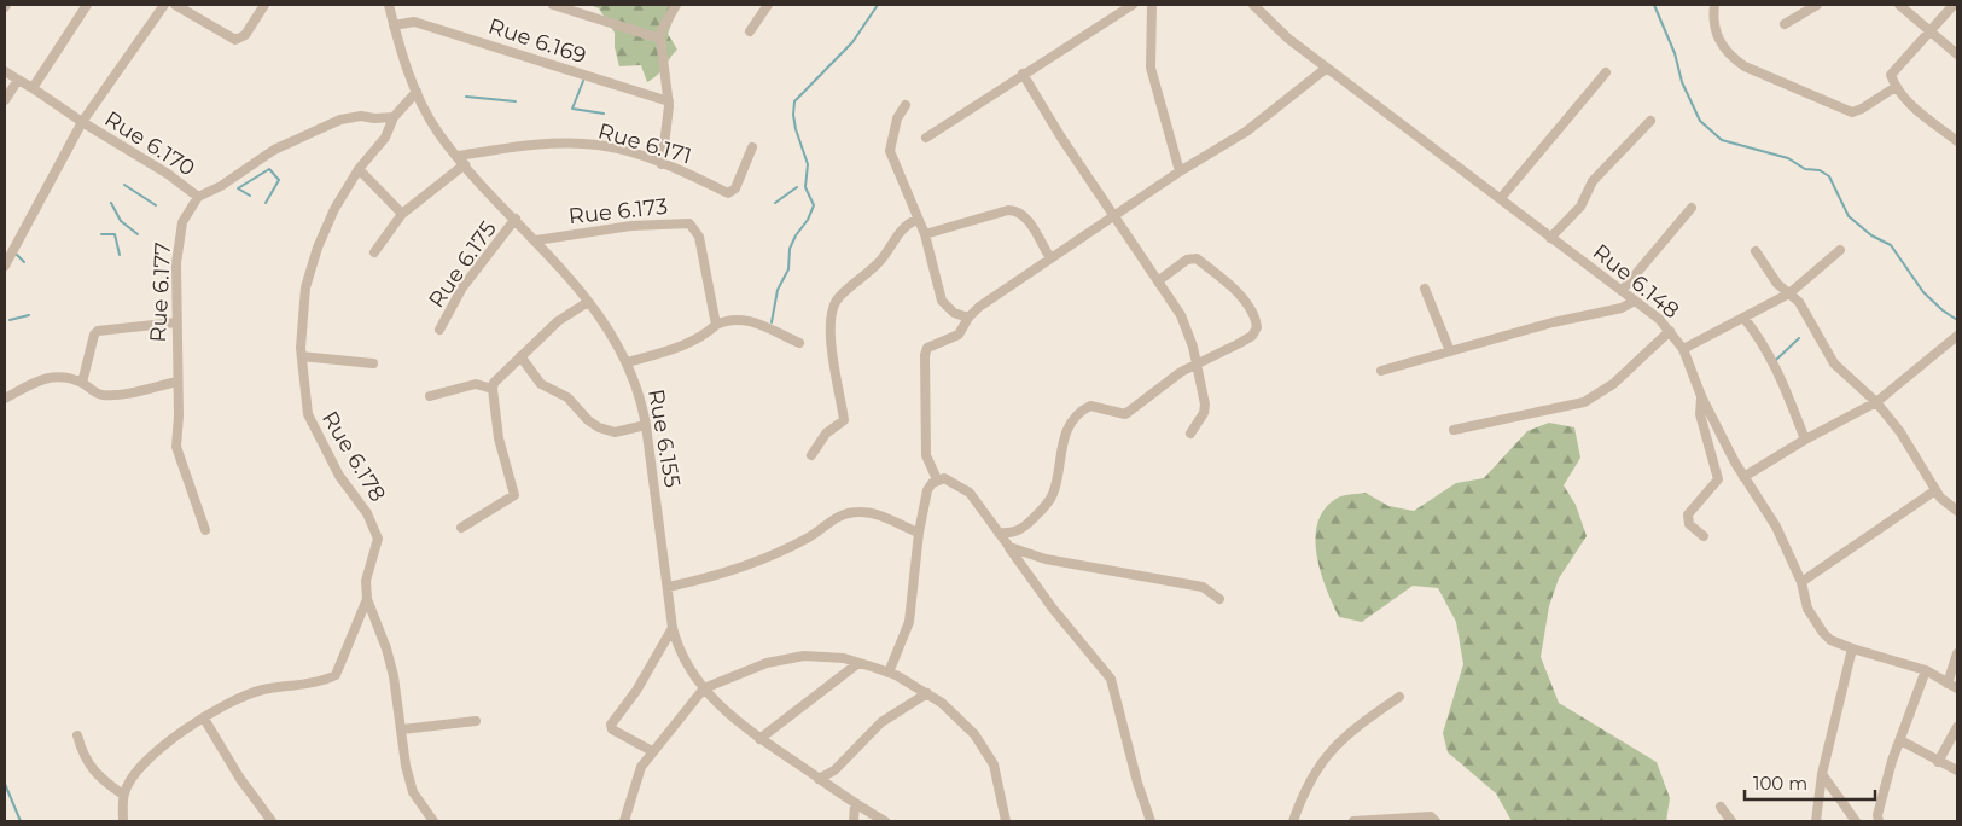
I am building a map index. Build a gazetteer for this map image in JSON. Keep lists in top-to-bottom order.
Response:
{
  "streets": {
    "street": [
      "Rue 6.169",
      "Rue 6.170",
      "Rue 6.171",
      "Rue 6.173",
      "Rue 6.175",
      "Rue 6.148",
      "Rue 6.177",
      "Rue 6.155",
      "Rue 6.178"
    ]
  },
  "crossings": [
    ["Rue 6.169", "Rue 6.155"],
    ["Rue 6.170", "Rue 6.177"],
    ["Rue 6.171", "Rue 6.155"],
    ["Rue 6.173", "Rue 6.155"],
    ["Rue 6.175", "Rue 6.155"]
  ],
  "scale_bar": "100 m"
}
